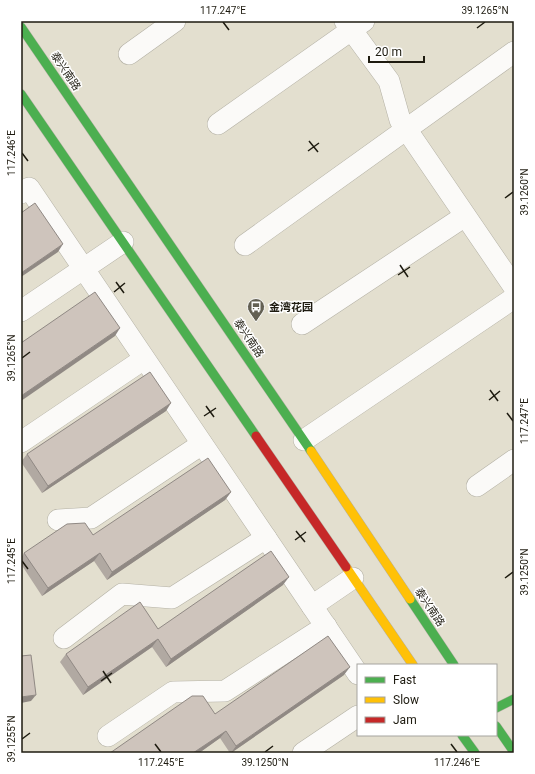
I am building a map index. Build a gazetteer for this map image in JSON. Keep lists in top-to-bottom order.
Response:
{
  "streets": {
    "main road": ["泰兴南路"]
  },
  "places": {
    "bus stop": ["金湾花园"]
  },
  "legend": ["Fast", "Slow", "Jam"],
  "scale_bar": "20 m",
  "coordinates": [
    "117.247°E",
    "39.1265°N",
    "117.246°E",
    "39.1260°N",
    "117.245°E",
    "39.1250°N",
    "39.1255°N"
  ]
}
